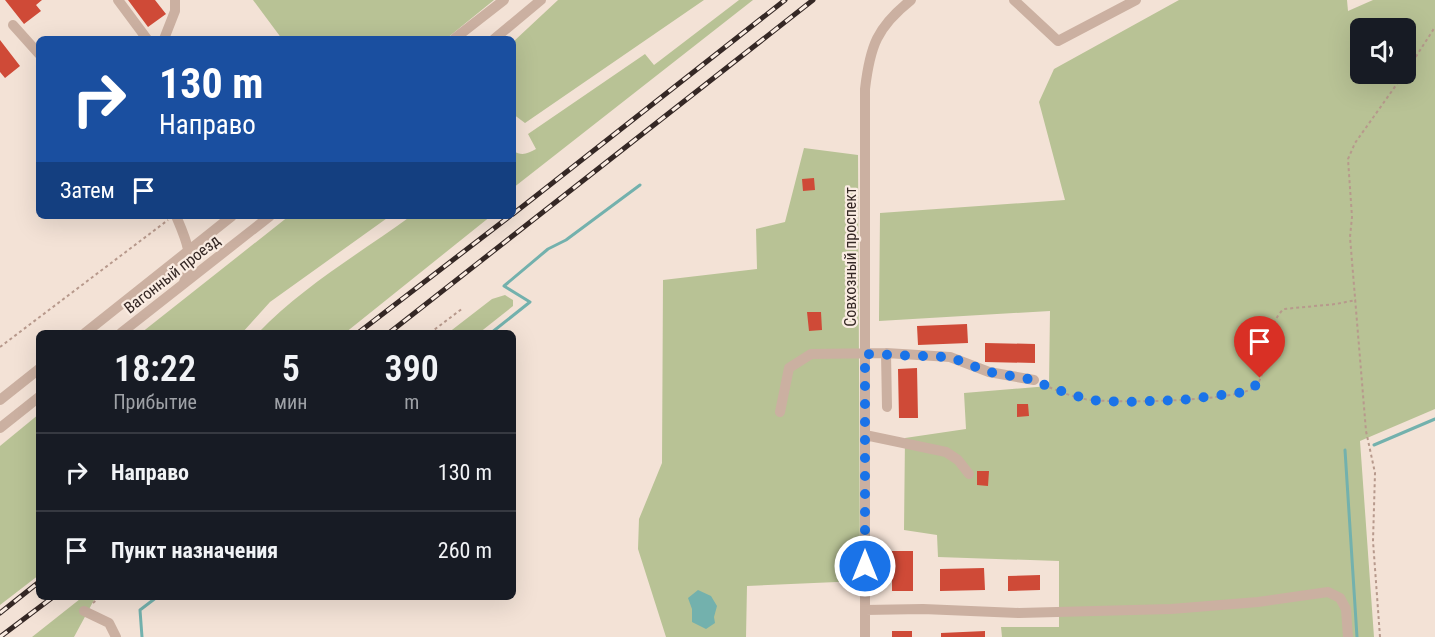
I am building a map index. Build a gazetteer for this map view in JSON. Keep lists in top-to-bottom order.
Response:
{
  "streets": {
    "street": ["Совхозный проспект", "Вагонный проезд"]
  },
  "page": {
    "turn": ["130 m", "Направо"],
    "then": "Затем",
    "eta": [
      "18:22",
      "Прибытие",
      "5",
      "мин",
      "390",
      "m"
    ],
    "list": [
      {
        "name": "Направо",
        "value": "130 m"
      },
      {
        "name": "Пункт назначения",
        "value": "260 m"
      }
    ]
  }
}
